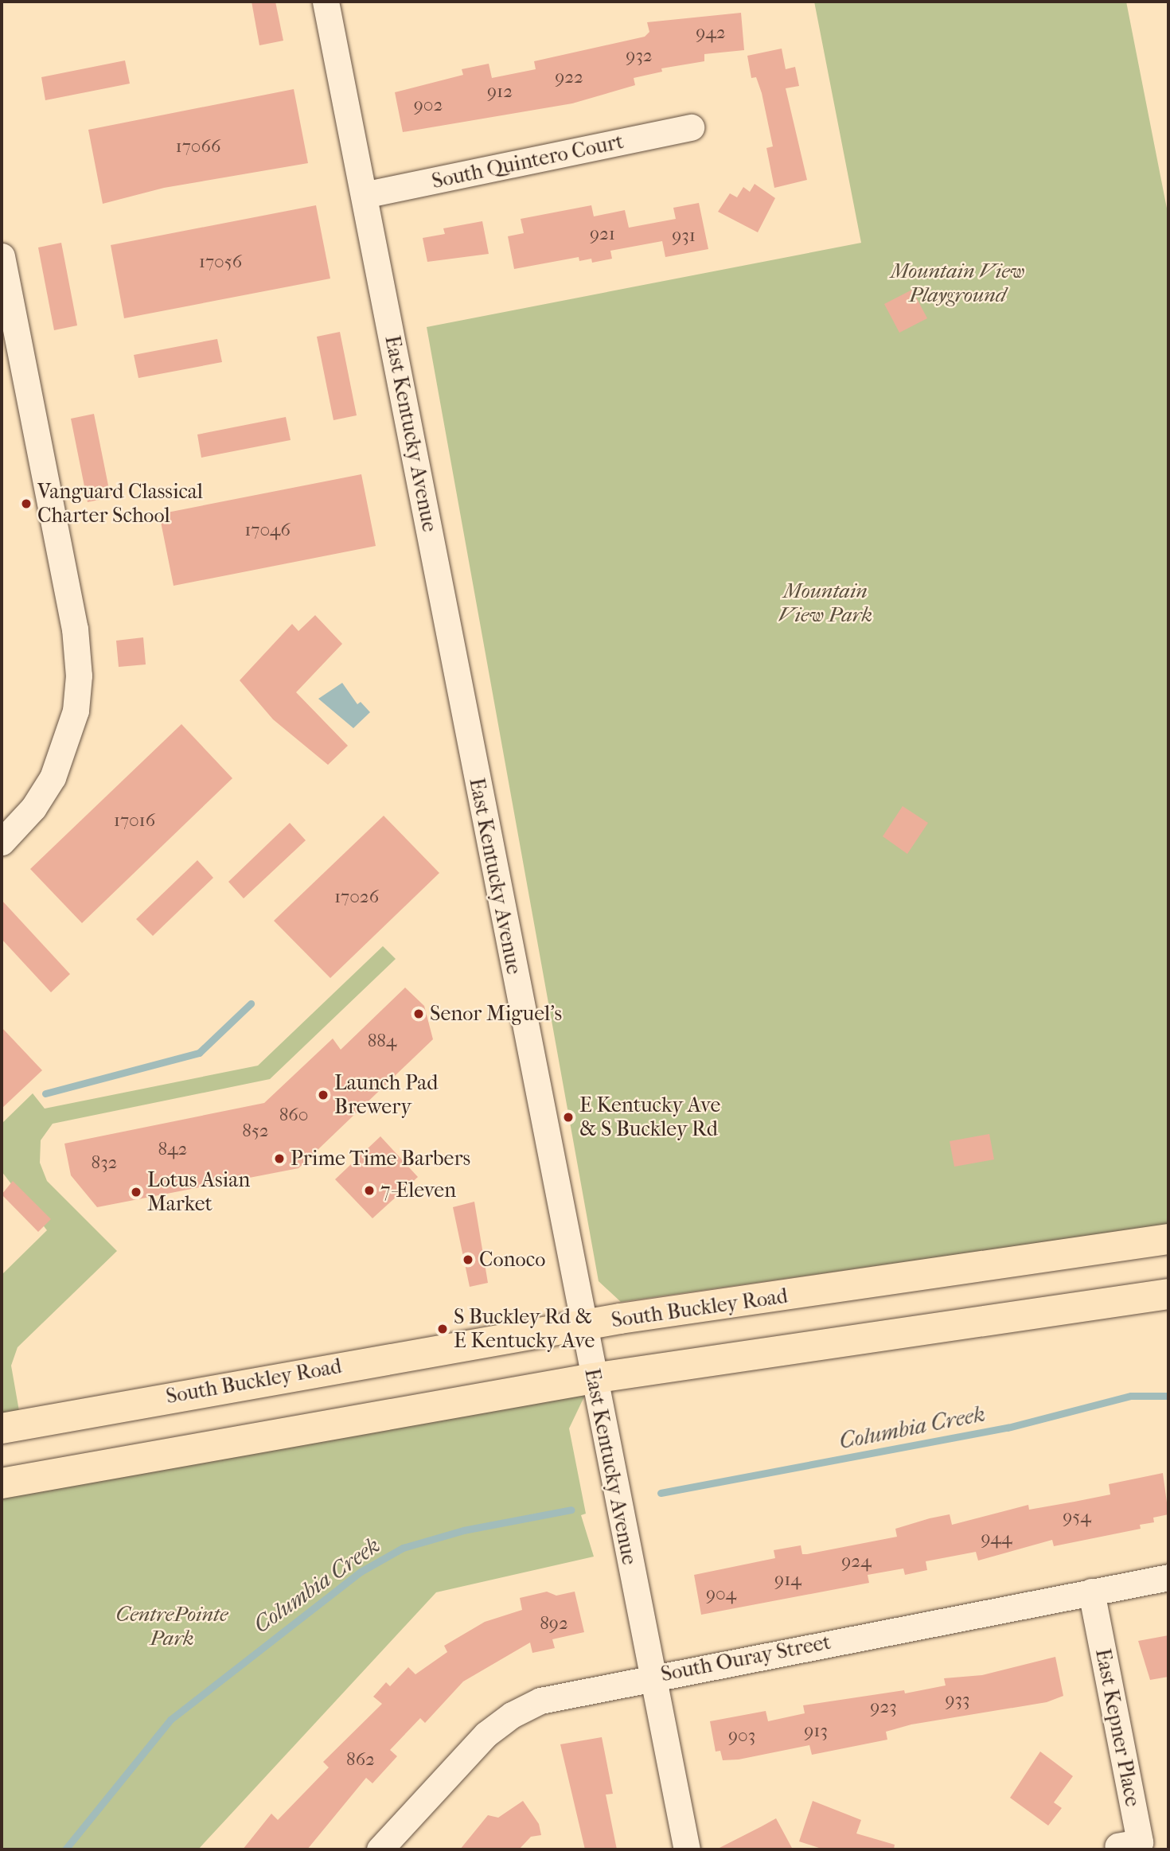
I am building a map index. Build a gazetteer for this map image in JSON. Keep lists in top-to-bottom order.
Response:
{
  "streets": {
    "main road": ["South Buckley Road"],
    "street": [
      "South Quintero Court",
      "East Kentucky Avenue",
      "South Ouray Street",
      "East Kepner Place"
    ]
  },
  "crossings": [
    ["South Quintero Court", "East Kentucky Avenue"],
    ["East Kentucky Avenue", "South Buckley Road"],
    ["East Kentucky Avenue", "South Ouray Street"],
    ["South Ouray Street", "East Kepner Place"]
  ],
  "water": ["Columbia Creek"],
  "parks": ["Mountain View Playground", "Mountain View Park", "CentrePointe Park"],
  "places": [
    "Vanguard Classical Charter School",
    "Senor Miguel's",
    "Launch Pad Brewery",
    "E Kentucky Ave & S Buckley Rd",
    "Prime Time Barbers",
    "7-Eleven",
    "Lotus Asian Market",
    "Conoco",
    "S Buckley Rd & E Kentucky Ave"
  ],
  "house_numbers": [
    "942",
    "932",
    "922",
    "912",
    "902",
    "17066",
    "921",
    "931",
    "17056",
    "17046",
    "17016",
    "17026",
    "884",
    "860",
    "852",
    "842",
    "832",
    "954",
    "944",
    "924",
    "914",
    "904",
    "892",
    "933",
    "923",
    "913",
    "903",
    "862"
  ]
}
